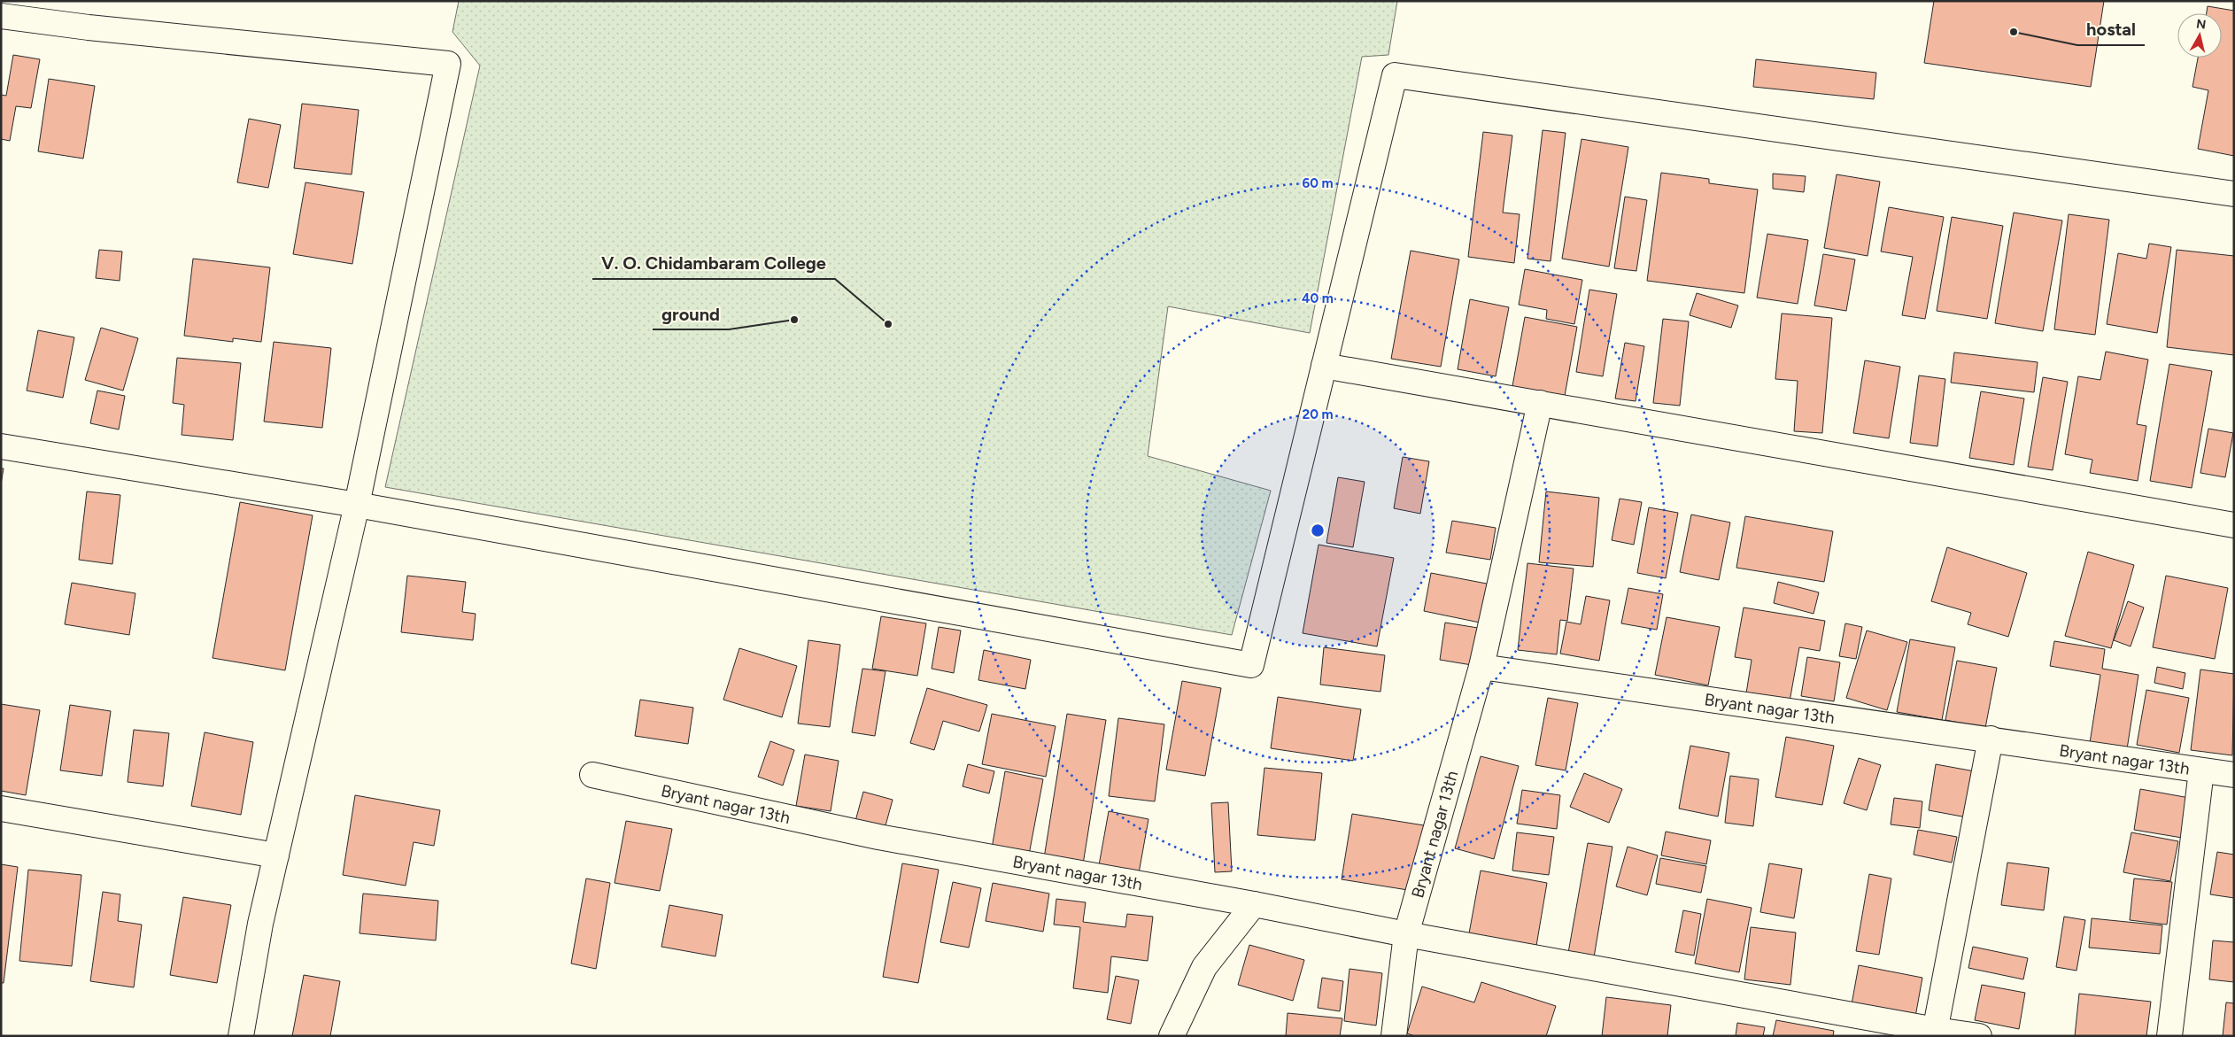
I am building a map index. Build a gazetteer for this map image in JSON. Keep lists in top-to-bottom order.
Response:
{
  "streets": {
    "street": ["Bryant nagar 13th"]
  },
  "places": ["hostal", "ground", "V. O. Chidambaram College"],
  "north": "top",
  "rings": ["60 m", "40 m", "20 m"]
}
